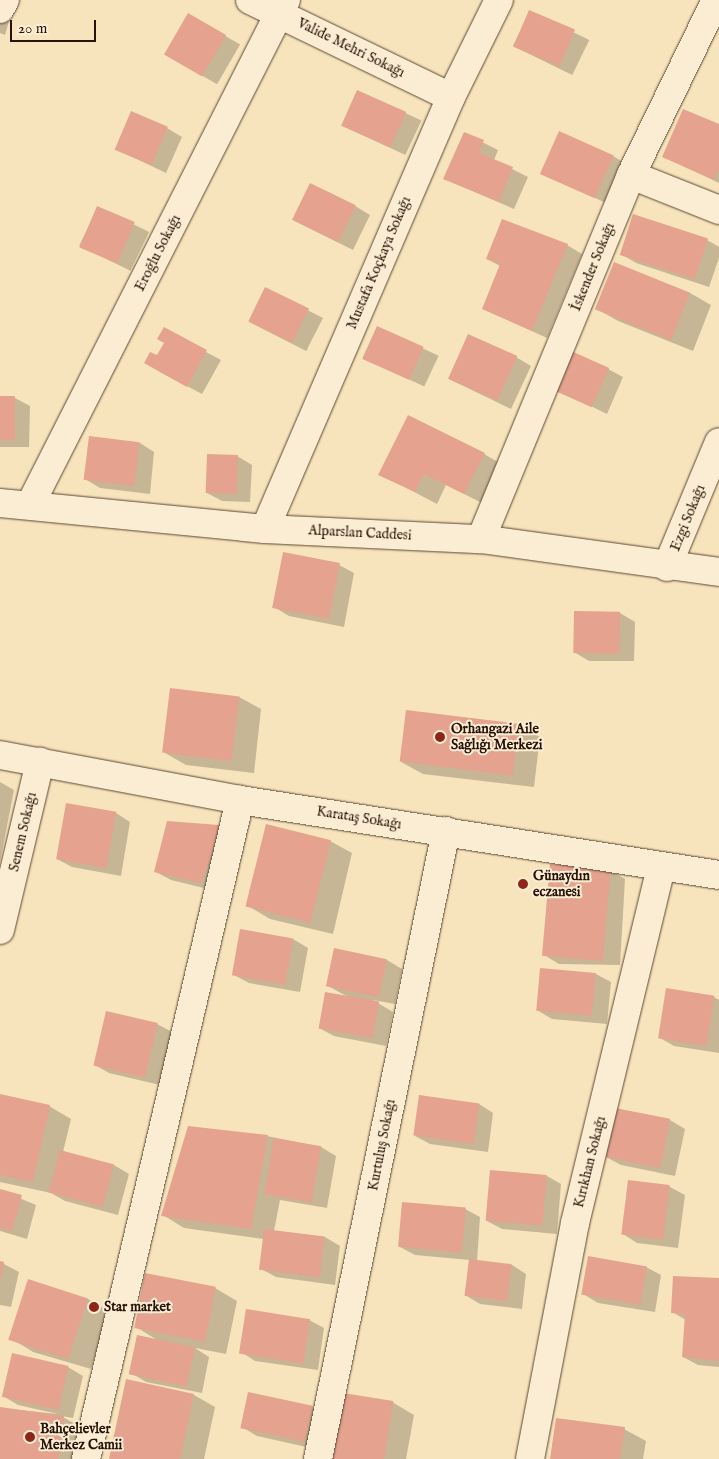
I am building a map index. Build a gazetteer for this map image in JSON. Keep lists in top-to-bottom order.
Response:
{
  "streets": {
    "street": [
      "Valide Mehri Sokağı",
      "Eroğlu Sokağı",
      "Mustafa Koçkaya Sokağı",
      "İskender Sokağı",
      "Ezgi Sokağı",
      "Alparslan Caddesi",
      "Karataş Sokağı",
      "Senem Sokağı",
      "Kurtuluş Sokağı",
      "Kırıkhan Sokağı"
    ]
  },
  "crossings": [
    ["Valide Mehri Sokağı", "Eroğlu Sokağı"],
    ["Valide Mehri Sokağı", "Mustafa Koçkaya Sokağı"],
    ["Eroğlu Sokağı", "Alparslan Caddesi"],
    ["Mustafa Koçkaya Sokağı", "Alparslan Caddesi"],
    ["İskender Sokağı", "Alparslan Caddesi"],
    ["Ezgi Sokağı", "Alparslan Caddesi"],
    ["Karataş Sokağı", "Senem Sokağı"],
    ["Karataş Sokağı", "Kurtuluş Sokağı"],
    ["Karataş Sokağı", "Kırıkhan Sokağı"]
  ],
  "places": [
    "Orhangazi Aile Sağlığı Merkezi",
    "Günaydın eczanesi",
    "Star market",
    "Bahçelievler Merkez Camii"
  ],
  "scale_bar": "20 m"
}
